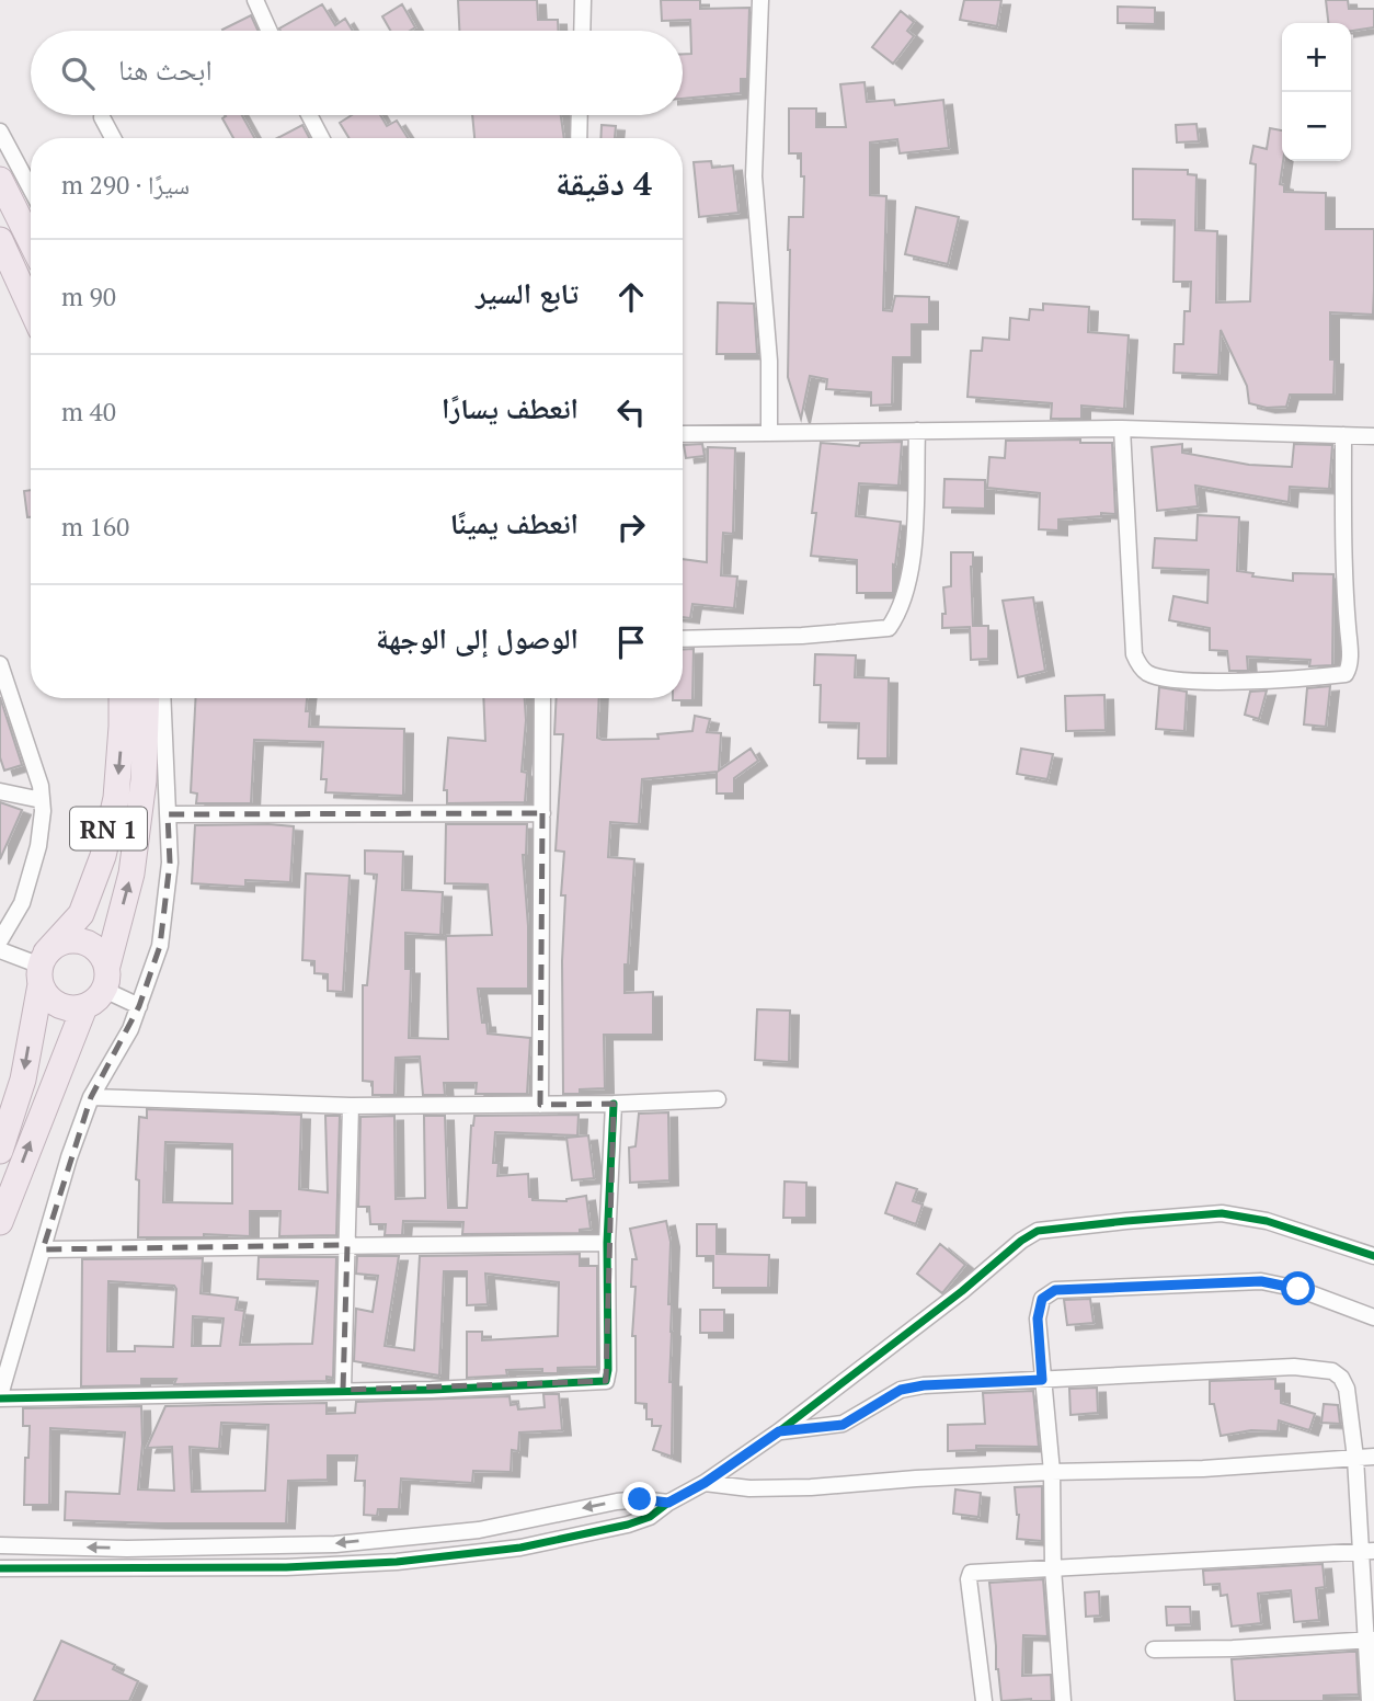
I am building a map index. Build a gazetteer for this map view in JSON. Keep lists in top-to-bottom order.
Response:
{
  "streets": {
    "highway": ["RN 1"]
  },
  "page": {
    "map_buttons": ["+", "−"],
    "search": "ابحث هنا",
    "heading": ["4 دقيقة", "سيرًا · 290 m"],
    "list": [
      ["تابع السير", "90 m"],
      ["انعطف يسارًا", "40 m"],
      ["انعطف يمينًا", "160 m"],
      "الوصول إلى الوجهة"
    ]
  }
}
